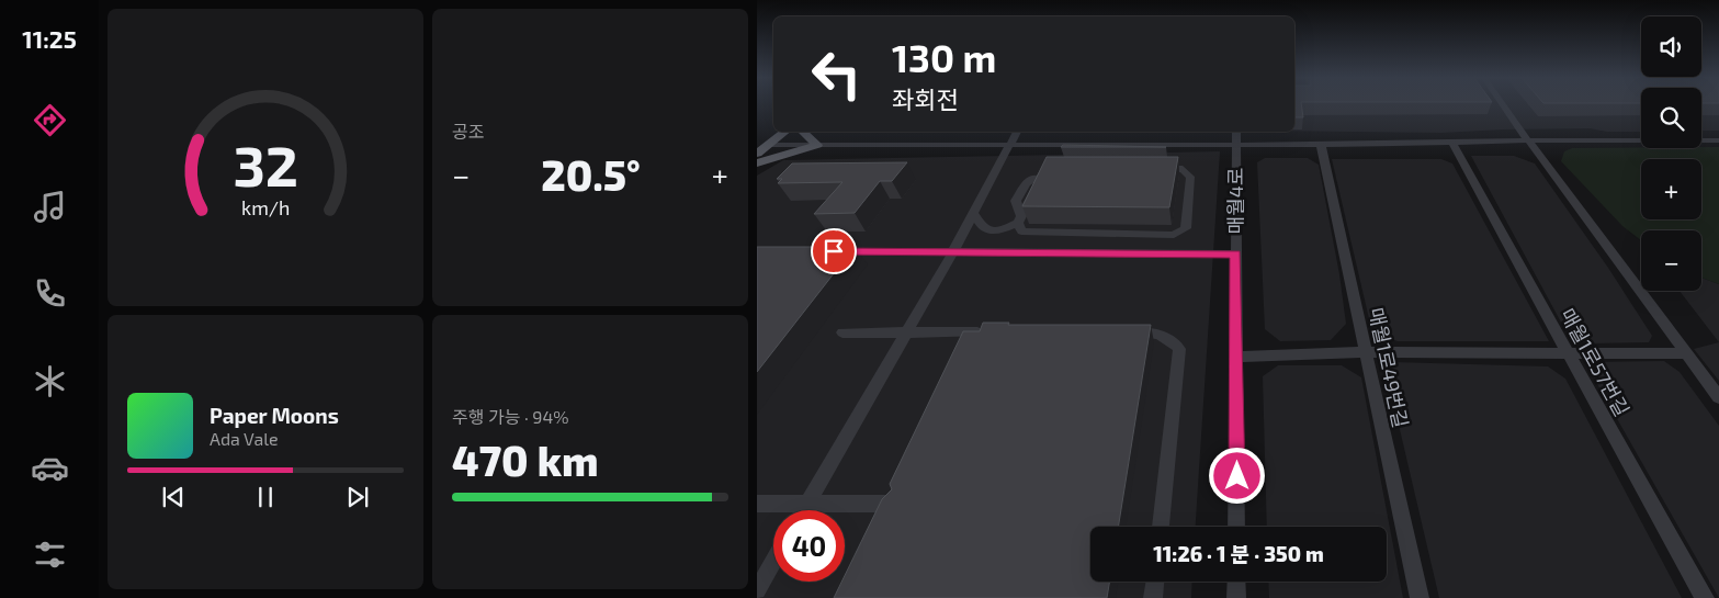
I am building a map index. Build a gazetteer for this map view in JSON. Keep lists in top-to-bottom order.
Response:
{
  "streets": {
    "street": ["매월4로", "매월1로57번길", "매월1로49번길"]
  },
  "page": {
    "tabs": "11:25",
    "tile": [
      "공조",
      ["주행 가능 · 94%", "470 km"]
    ],
    "map_buttons": ["+", "−"],
    "turn": ["130 m", "좌회전"],
    "heat": ["−", "20.5°", "+"],
    "song": ["Paper Moons", "Ada Vale"],
    "limit": "40",
    "trip": "11:26 · 1 분 · 350 m",
    "gauge": ["32", "km/h"]
  }
}
